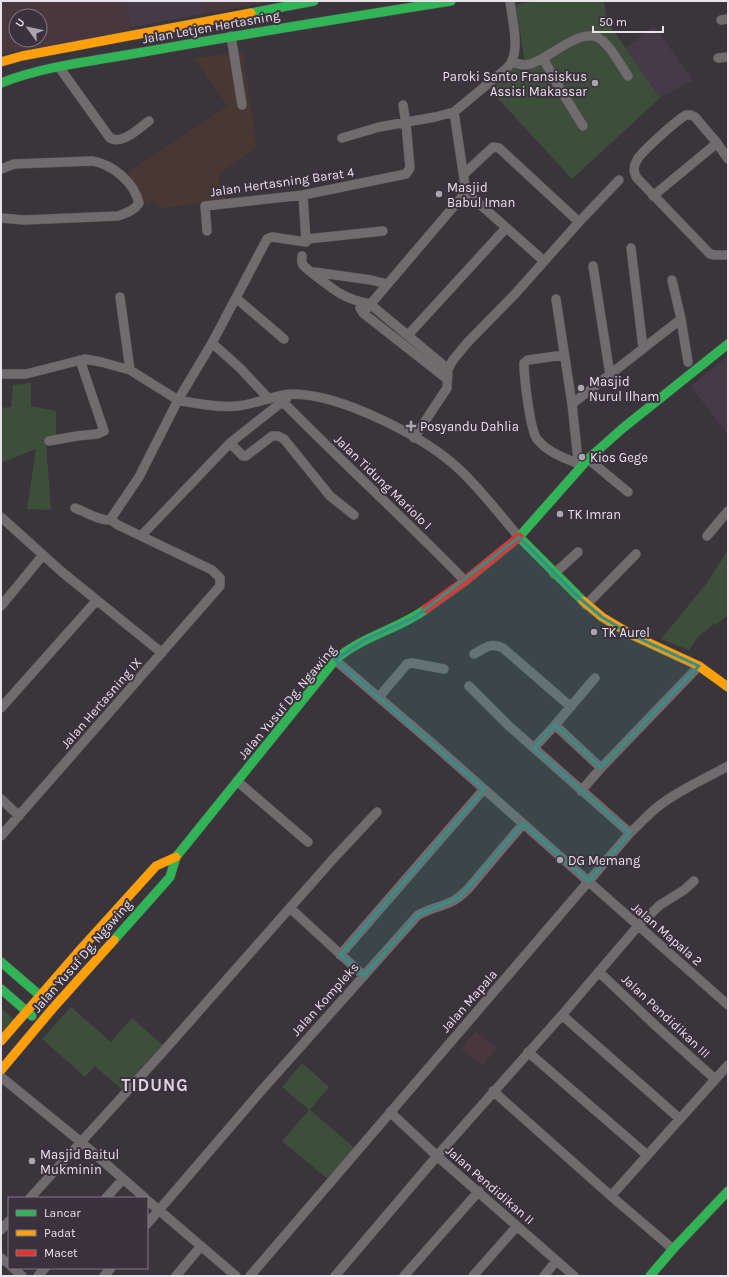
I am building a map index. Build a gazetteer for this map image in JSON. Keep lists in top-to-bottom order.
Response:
{
  "streets": {
    "street": [
      "Jalan Letjen Hertasning",
      "Jalan Hertasning Barat 4",
      "Jalan Tidung Mariolo I",
      "Jalan Yusuf Dg. Ngawing",
      "Jalan Hertasning IX",
      "Jalan Mapala 2",
      "Jalan Kompleks",
      "Jalan Mapala",
      "Jalan Pendidikan III",
      "Jalan Pendidikan II"
    ]
  },
  "crossings": [
    ["Jalan Tidung Mariolo I", "Jalan Yusuf Dg. Ngawing"],
    ["Jalan Yusuf Dg. Ngawing", "Jalan Mapala 2"],
    ["Jalan Mapala 2", "Jalan Kompleks"],
    ["Jalan Mapala 2", "Jalan Mapala"],
    ["Jalan Mapala", "Jalan Pendidikan II"]
  ],
  "districts": ["TIDUNG"],
  "places": {
    "other": [
      "Paroki Santo Fransiskus Assisi Makassar",
      "Masjid Babul Iman",
      "Masjid Nurul Ilham",
      "Kios Gege",
      "TK Imran",
      "TK Aurel",
      "DG Memang",
      "Masjid Baitul Mukminin"
    ],
    "health": ["Posyandu Dahlia"]
  },
  "legend": ["Lancar", "Padat", "Macet"],
  "scale_bar": "50 m",
  "north": "top left"
}
